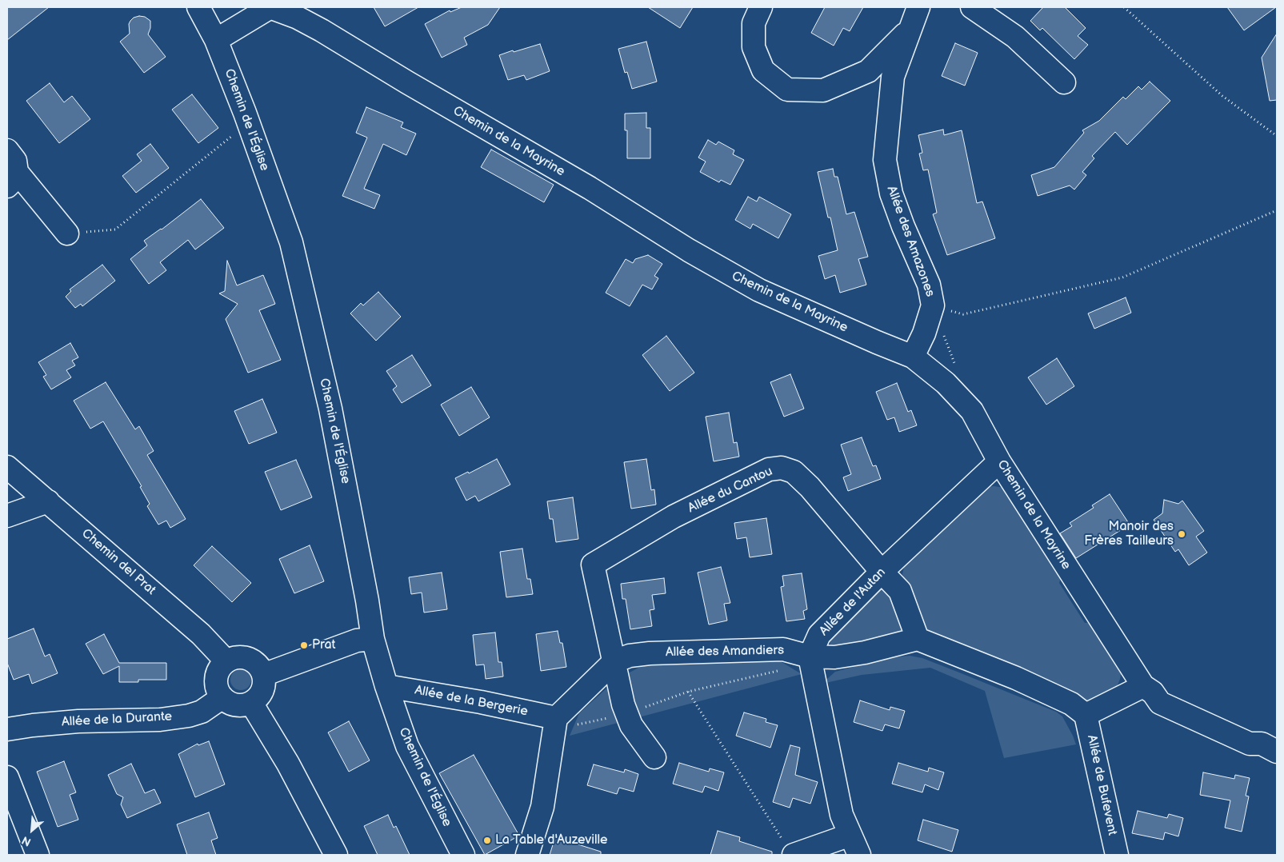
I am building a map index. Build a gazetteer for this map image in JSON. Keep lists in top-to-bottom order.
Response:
{
  "streets": {
    "street": [
      "Chemin de l'Église",
      "Chemin de la Mayrine",
      "Allée des Amazones",
      "Allée du Cantou",
      "Chemin del Prat",
      "Allée de l'Autan",
      "Allée des Amandiers",
      "Allée de la Bergerie",
      "Allée de la Durante",
      "Allée de Bufevent"
    ]
  },
  "crossings": [
    ["Chemin de l'Église", "Allée de la Bergerie"],
    ["Chemin de la Mayrine", "Allée des Amazones"],
    ["Chemin de la Mayrine", "Allée de l'Autan"],
    ["Allée du Cantou", "Allée de l'Autan"],
    ["Allée du Cantou", "Allée des Amandiers"],
    ["Chemin del Prat", "Allée de la Durante"],
    ["Allée de l'Autan", "Allée des Amandiers"],
    ["Allée des Amandiers", "Allée de la Bergerie"]
  ],
  "places": ["Manoir des Frères Tailleurs", "Prat", "La Table d'Auzeville"],
  "north": "bottom left"
}
